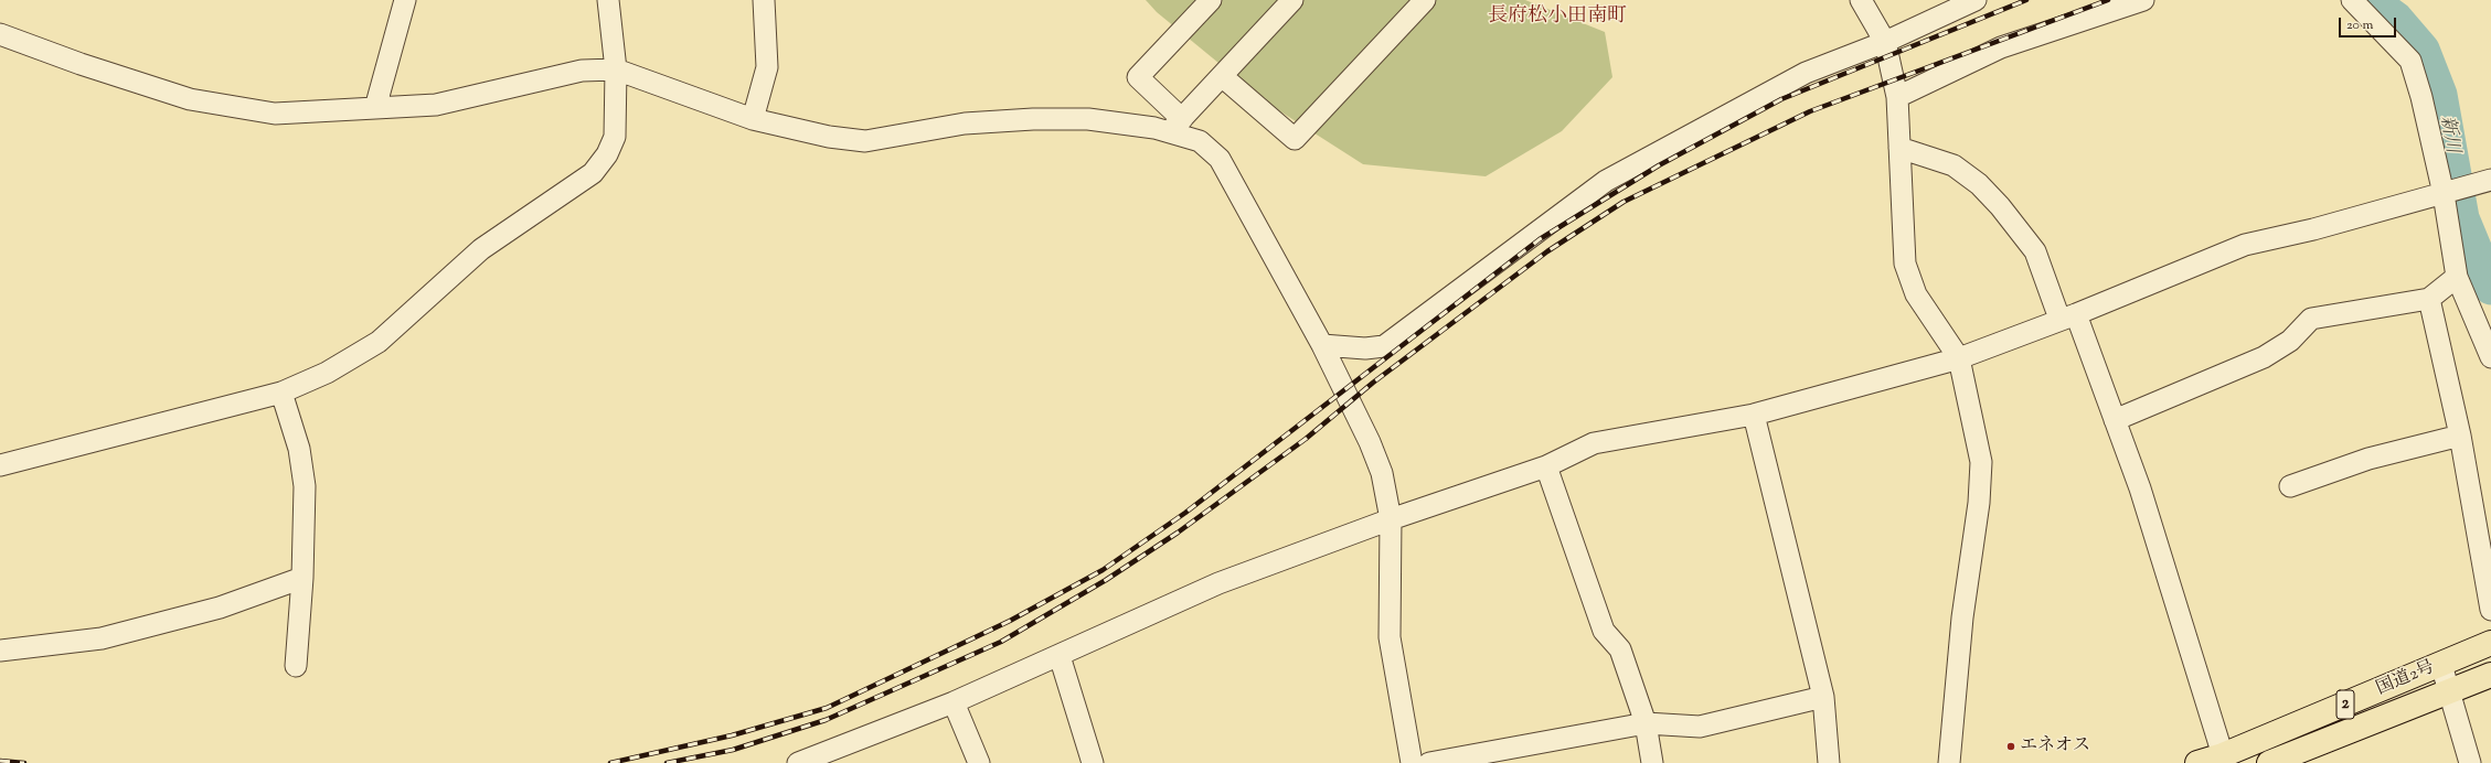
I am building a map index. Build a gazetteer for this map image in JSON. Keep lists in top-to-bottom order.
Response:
{
  "streets": {
    "highway": ["国道2号", "2"]
  },
  "districts": ["長府松小田南町"],
  "water": ["新川"],
  "places": ["エネオス"],
  "scale_bar": "20 m"
}
